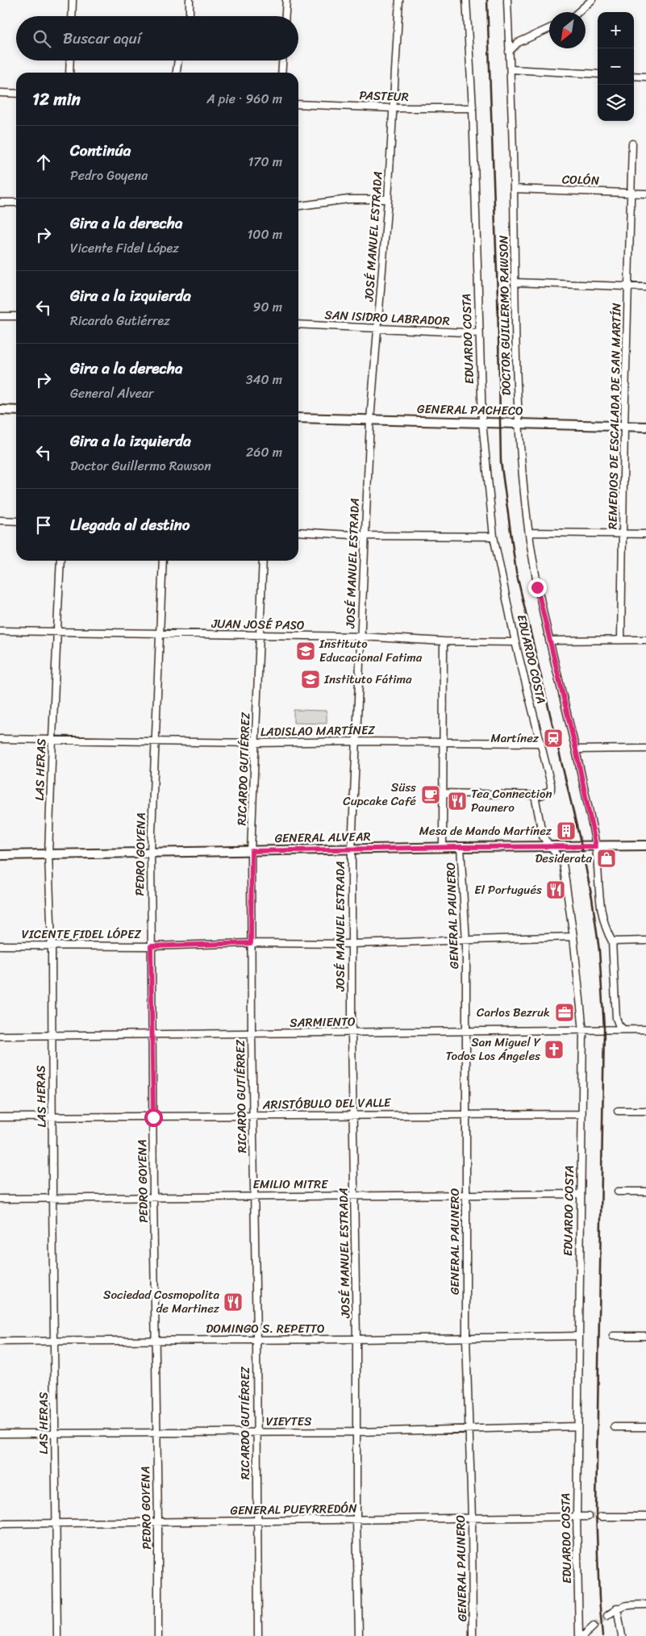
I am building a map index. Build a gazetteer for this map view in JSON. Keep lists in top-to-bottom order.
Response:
{
  "streets": {
    "street": [
      "PASTEUR",
      "COLÓN",
      "JOSÉ MANUEL ESTRADA",
      "DOCTOR GUILLERMO RAWSON",
      "SAN ISIDRO LABRADOR",
      "EDUARDO COSTA",
      "GENERAL PACHECO",
      "REMEDIOS DE ESCALADA DE SAN MARTÍN",
      "JUAN JOSÉ PASO",
      "LADISLAO MARTÍNEZ",
      "RICARDO GUTIÉRREZ",
      "LAS HERAS",
      "GENERAL ALVEAR",
      "PEDRO GOYENA",
      "GENERAL PAUNERO",
      "VICENTE FIDEL LÓPEZ",
      "SARMIENTO",
      "ARISTÓBULO DEL VALLE",
      "EMILIO MITRE",
      "DOMINGO S. REPETTO",
      "VIEYTES",
      "GENERAL PUEYRREDÓN"
    ]
  },
  "crossings": [
    ["PASTEUR", "JOSÉ MANUEL ESTRADA"],
    ["PASTEUR", "EDUARDO COSTA"],
    ["COLÓN", "DOCTOR GUILLERMO RAWSON"],
    ["COLÓN", "REMEDIOS DE ESCALADA DE SAN MARTÍN"],
    ["JOSÉ MANUEL ESTRADA", "SAN ISIDRO LABRADOR"],
    ["JOSÉ MANUEL ESTRADA", "GENERAL PACHECO"],
    ["JOSÉ MANUEL ESTRADA", "JUAN JOSÉ PASO"],
    ["JOSÉ MANUEL ESTRADA", "LADISLAO MARTÍNEZ"],
    ["JOSÉ MANUEL ESTRADA", "GENERAL ALVEAR"],
    ["JOSÉ MANUEL ESTRADA", "VICENTE FIDEL LÓPEZ"],
    ["JOSÉ MANUEL ESTRADA", "SARMIENTO"],
    ["JOSÉ MANUEL ESTRADA", "ARISTÓBULO DEL VALLE"],
    ["JOSÉ MANUEL ESTRADA", "EMILIO MITRE"],
    ["JOSÉ MANUEL ESTRADA", "DOMINGO S. REPETTO"],
    ["JOSÉ MANUEL ESTRADA", "VIEYTES"],
    ["JOSÉ MANUEL ESTRADA", "GENERAL PUEYRREDÓN"],
    ["DOCTOR GUILLERMO RAWSON", "GENERAL PACHECO"],
    ["DOCTOR GUILLERMO RAWSON", "GENERAL ALVEAR"],
    ["DOCTOR GUILLERMO RAWSON", "SARMIENTO"],
    ["SAN ISIDRO LABRADOR", "EDUARDO COSTA"],
    ["EDUARDO COSTA", "GENERAL PACHECO"],
    ["EDUARDO COSTA", "JUAN JOSÉ PASO"],
    ["EDUARDO COSTA", "LADISLAO MARTÍNEZ"],
    ["EDUARDO COSTA", "GENERAL ALVEAR"],
    ["EDUARDO COSTA", "VICENTE FIDEL LÓPEZ"],
    ["EDUARDO COSTA", "SARMIENTO"],
    ["EDUARDO COSTA", "ARISTÓBULO DEL VALLE"],
    ["EDUARDO COSTA", "EMILIO MITRE"],
    ["EDUARDO COSTA", "DOMINGO S. REPETTO"],
    ["EDUARDO COSTA", "VIEYTES"],
    ["EDUARDO COSTA", "GENERAL PUEYRREDÓN"],
    ["GENERAL PACHECO", "REMEDIOS DE ESCALADA DE SAN MARTÍN"],
    ["JUAN JOSÉ PASO", "RICARDO GUTIÉRREZ"],
    ["JUAN JOSÉ PASO", "LAS HERAS"],
    ["JUAN JOSÉ PASO", "PEDRO GOYENA"],
    ["JUAN JOSÉ PASO", "GENERAL PAUNERO"],
    ["LADISLAO MARTÍNEZ", "RICARDO GUTIÉRREZ"],
    ["LADISLAO MARTÍNEZ", "LAS HERAS"],
    ["LADISLAO MARTÍNEZ", "PEDRO GOYENA"],
    ["LADISLAO MARTÍNEZ", "GENERAL PAUNERO"],
    ["RICARDO GUTIÉRREZ", "GENERAL ALVEAR"],
    ["RICARDO GUTIÉRREZ", "VICENTE FIDEL LÓPEZ"],
    ["RICARDO GUTIÉRREZ", "SARMIENTO"],
    ["RICARDO GUTIÉRREZ", "ARISTÓBULO DEL VALLE"],
    ["RICARDO GUTIÉRREZ", "EMILIO MITRE"],
    ["RICARDO GUTIÉRREZ", "DOMINGO S. REPETTO"],
    ["RICARDO GUTIÉRREZ", "VIEYTES"],
    ["RICARDO GUTIÉRREZ", "GENERAL PUEYRREDÓN"],
    ["LAS HERAS", "GENERAL ALVEAR"],
    ["LAS HERAS", "VICENTE FIDEL LÓPEZ"],
    ["LAS HERAS", "SARMIENTO"],
    ["LAS HERAS", "ARISTÓBULO DEL VALLE"],
    ["LAS HERAS", "EMILIO MITRE"],
    ["LAS HERAS", "DOMINGO S. REPETTO"],
    ["LAS HERAS", "VIEYTES"],
    ["LAS HERAS", "GENERAL PUEYRREDÓN"],
    ["GENERAL ALVEAR", "PEDRO GOYENA"],
    ["GENERAL ALVEAR", "GENERAL PAUNERO"],
    ["PEDRO GOYENA", "VICENTE FIDEL LÓPEZ"],
    ["PEDRO GOYENA", "SARMIENTO"],
    ["PEDRO GOYENA", "ARISTÓBULO DEL VALLE"],
    ["PEDRO GOYENA", "EMILIO MITRE"],
    ["PEDRO GOYENA", "DOMINGO S. REPETTO"],
    ["PEDRO GOYENA", "VIEYTES"],
    ["PEDRO GOYENA", "GENERAL PUEYRREDÓN"],
    ["GENERAL PAUNERO", "VICENTE FIDEL LÓPEZ"],
    ["GENERAL PAUNERO", "SARMIENTO"],
    ["GENERAL PAUNERO", "ARISTÓBULO DEL VALLE"],
    ["GENERAL PAUNERO", "EMILIO MITRE"],
    ["GENERAL PAUNERO", "DOMINGO S. REPETTO"],
    ["GENERAL PAUNERO", "VIEYTES"],
    ["GENERAL PAUNERO", "GENERAL PUEYRREDÓN"]
  ],
  "places": {
    "school or university": ["Instituto Educacional Fatima", "Instituto Fátima"],
    "station": ["Martínez"],
    "cafe": ["Süss Cupcake Café"],
    "restaurant": ["Tea Connection Paunero", "El Portugués", "Sociedad Cosmopolita de Martinez"],
    "building": ["Mesa de Mando Martínez"],
    "shop": ["Desiderata"],
    "office": ["Carlos Bezruk"],
    "church": ["San Miguel Y Todos Los Ángeles"]
  },
  "north": "bottom left",
  "page": {
    "map_buttons": ["+", "−"],
    "search": "Buscar aquí",
    "heading": ["12 min", "A pie · 960 m"],
    "list": [
      ["Continúa", "Pedro Goyena", "170 m"],
      ["Gira a la derecha", "Vicente Fidel López", "100 m"],
      ["Gira a la izquierda", "Ricardo Gutiérrez", "90 m"],
      ["Gira a la derecha", "General Alvear", "340 m"],
      ["Gira a la izquierda", "Doctor Guillermo Rawson", "260 m"],
      "Llegada al destino"
    ]
  }
}
